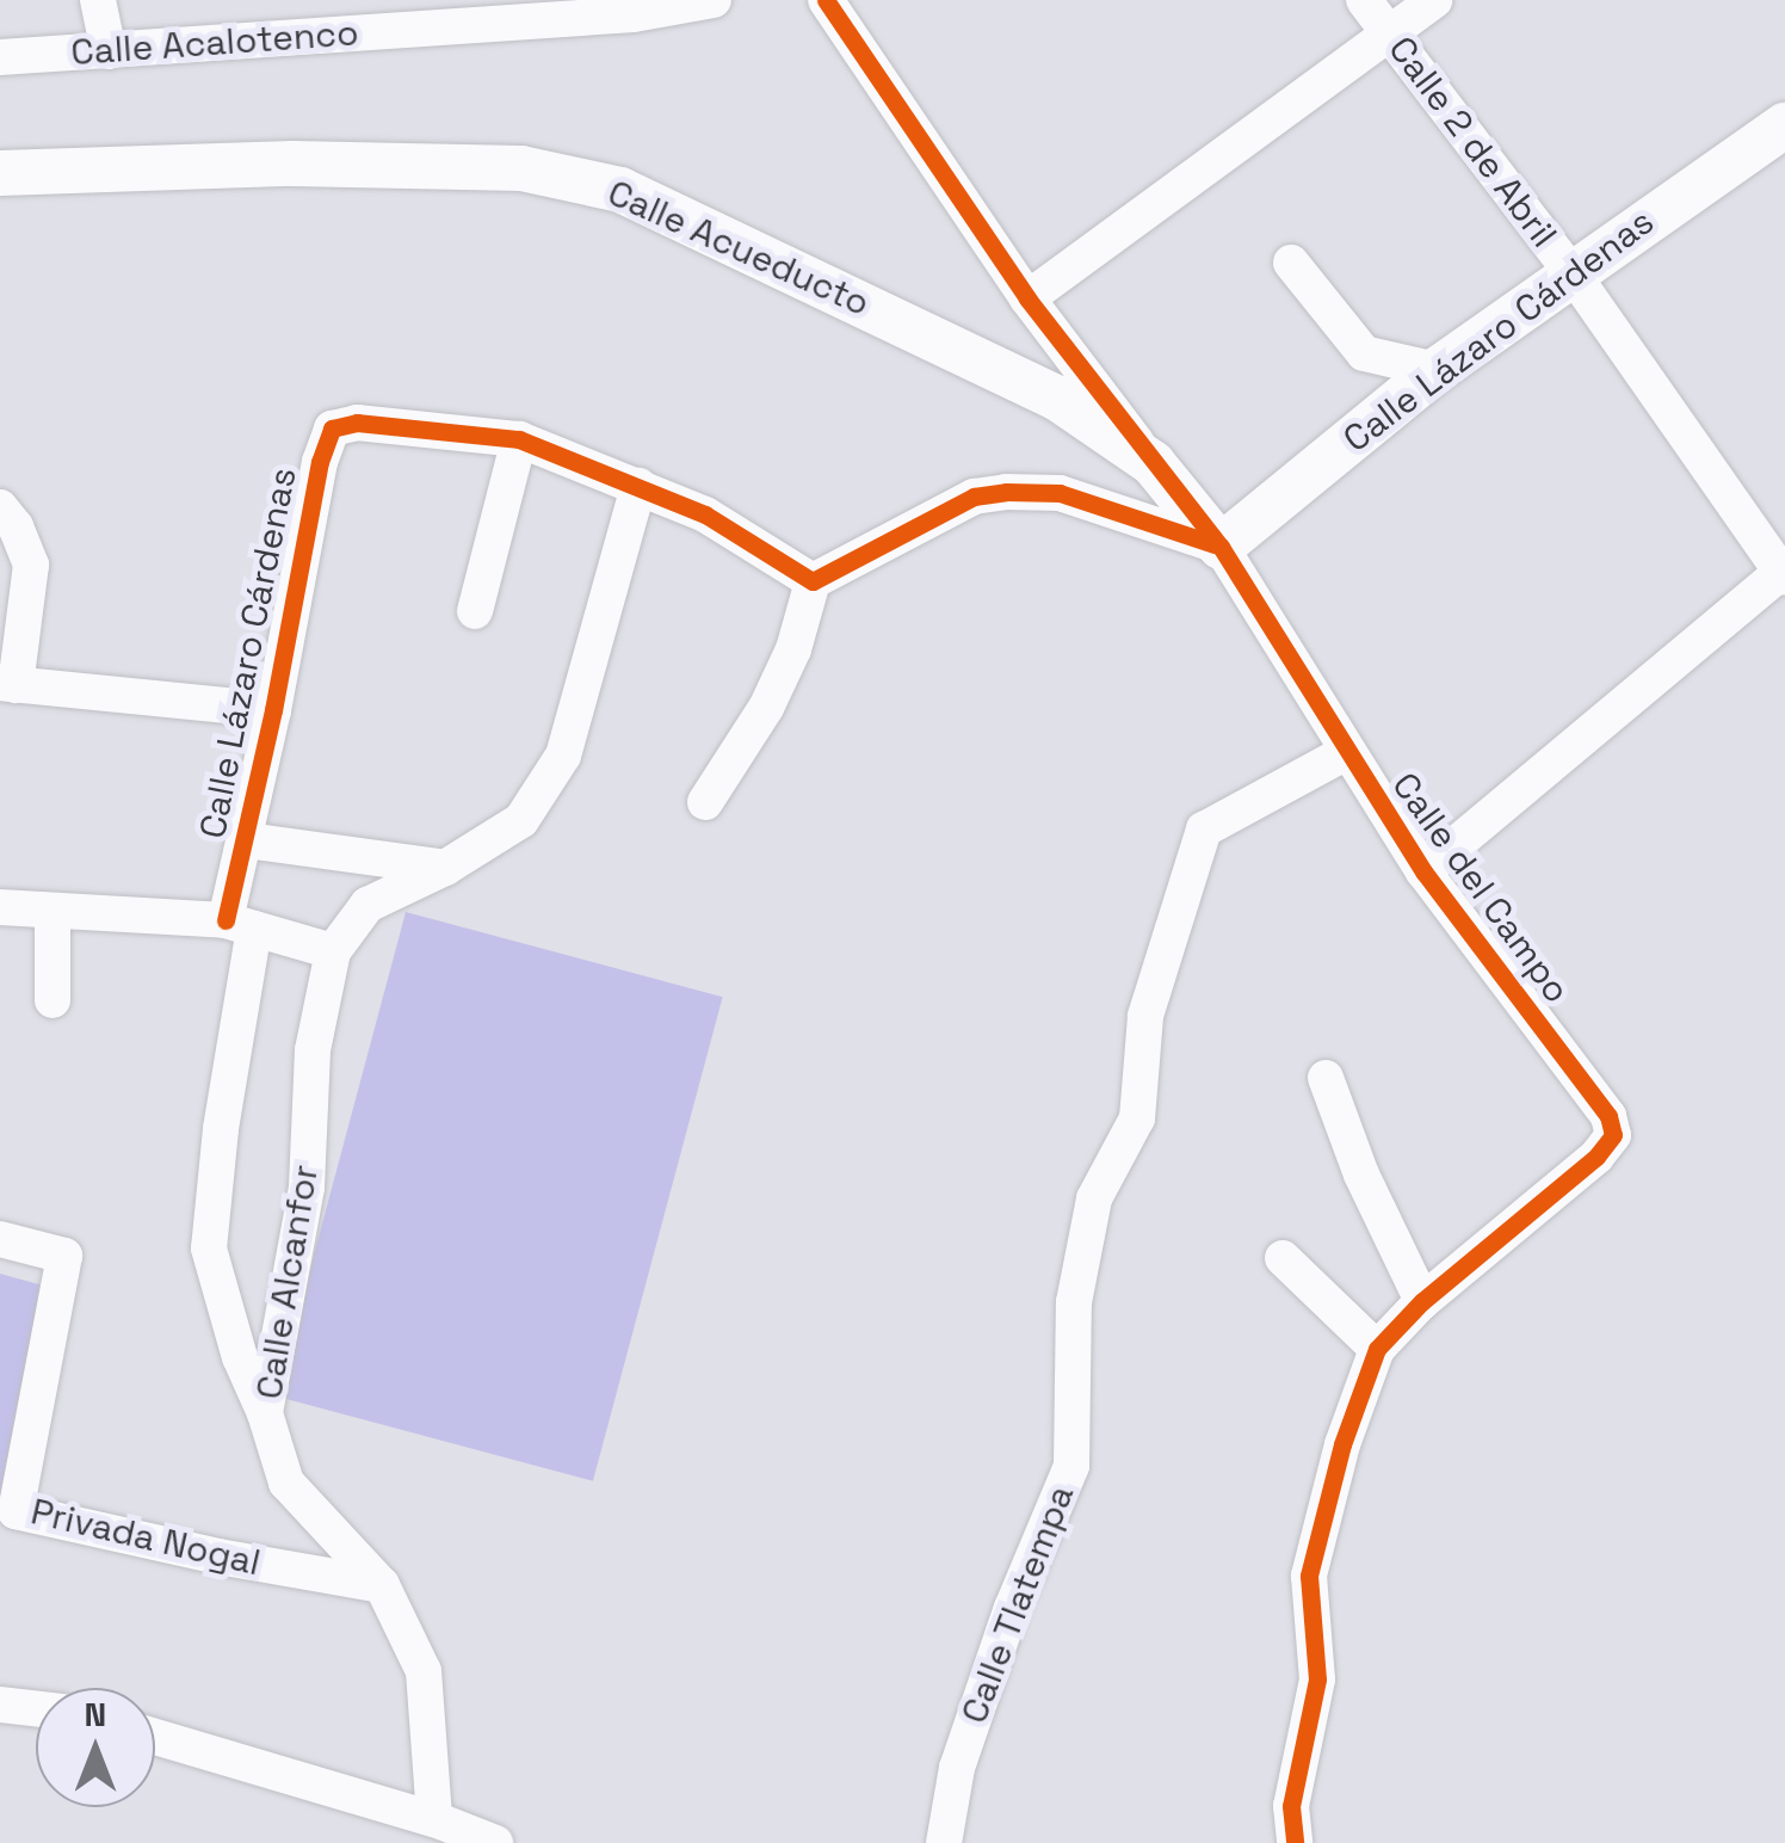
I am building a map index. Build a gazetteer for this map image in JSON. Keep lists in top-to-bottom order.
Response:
{
  "streets": {
    "street": [
      "Calle Acalotenco",
      "Calle 2 de Abril",
      "Calle Acueducto",
      "Calle Lázaro Cárdenas",
      "Calle del Campo",
      "Calle Alcanfor",
      "Privada Nogal",
      "Calle Tlatempa"
    ]
  },
  "crossings": [
    ["Calle 2 de Abril", "Calle Lázaro Cárdenas"],
    ["Calle Acueducto", "Calle del Campo"],
    ["Calle Lázaro Cárdenas", "Calle del Campo"],
    ["Calle Lázaro Cárdenas", "Calle Alcanfor"],
    ["Calle del Campo", "Calle Tlatempa"],
    ["Calle Alcanfor", "Privada Nogal"]
  ],
  "north": "top"
}
